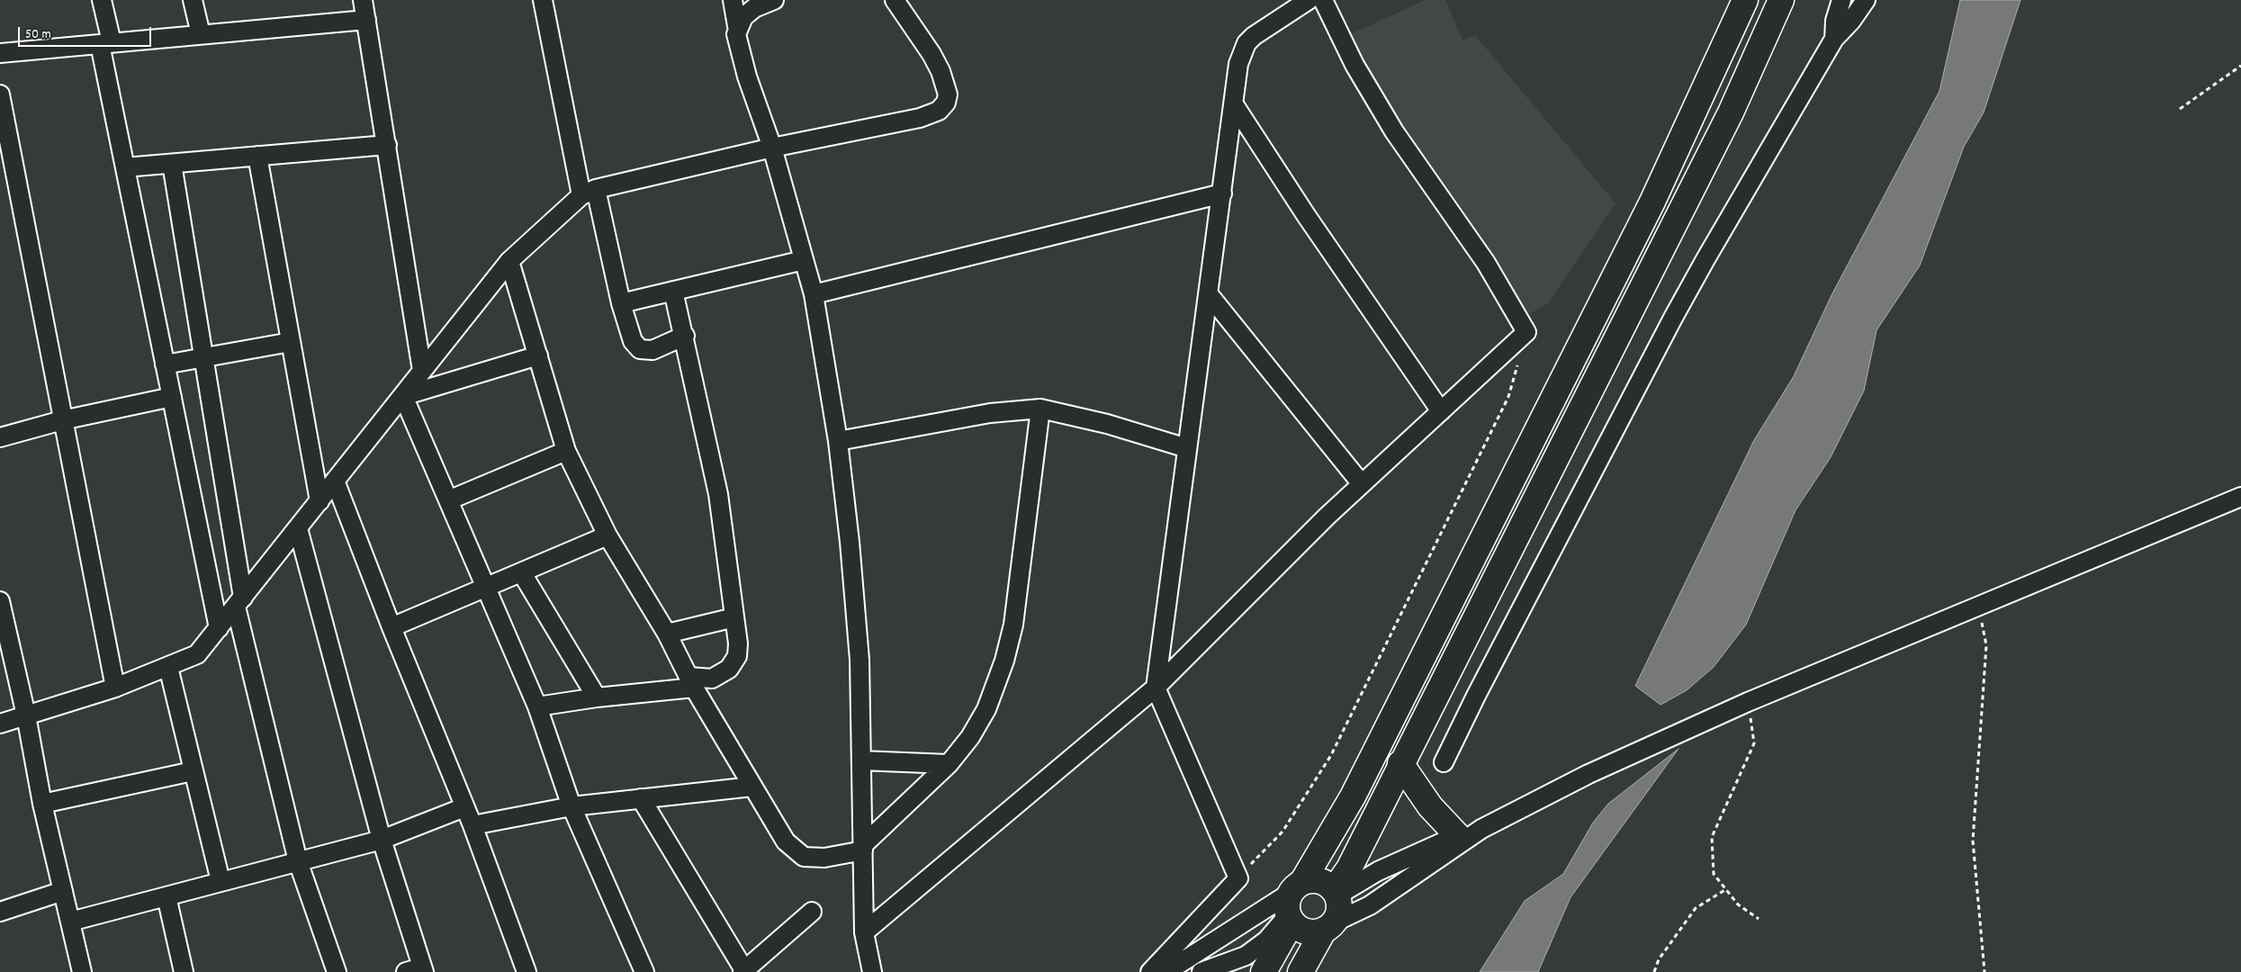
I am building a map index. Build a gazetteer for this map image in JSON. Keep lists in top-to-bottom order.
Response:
{
  "scale_bar": "50 m"
}
